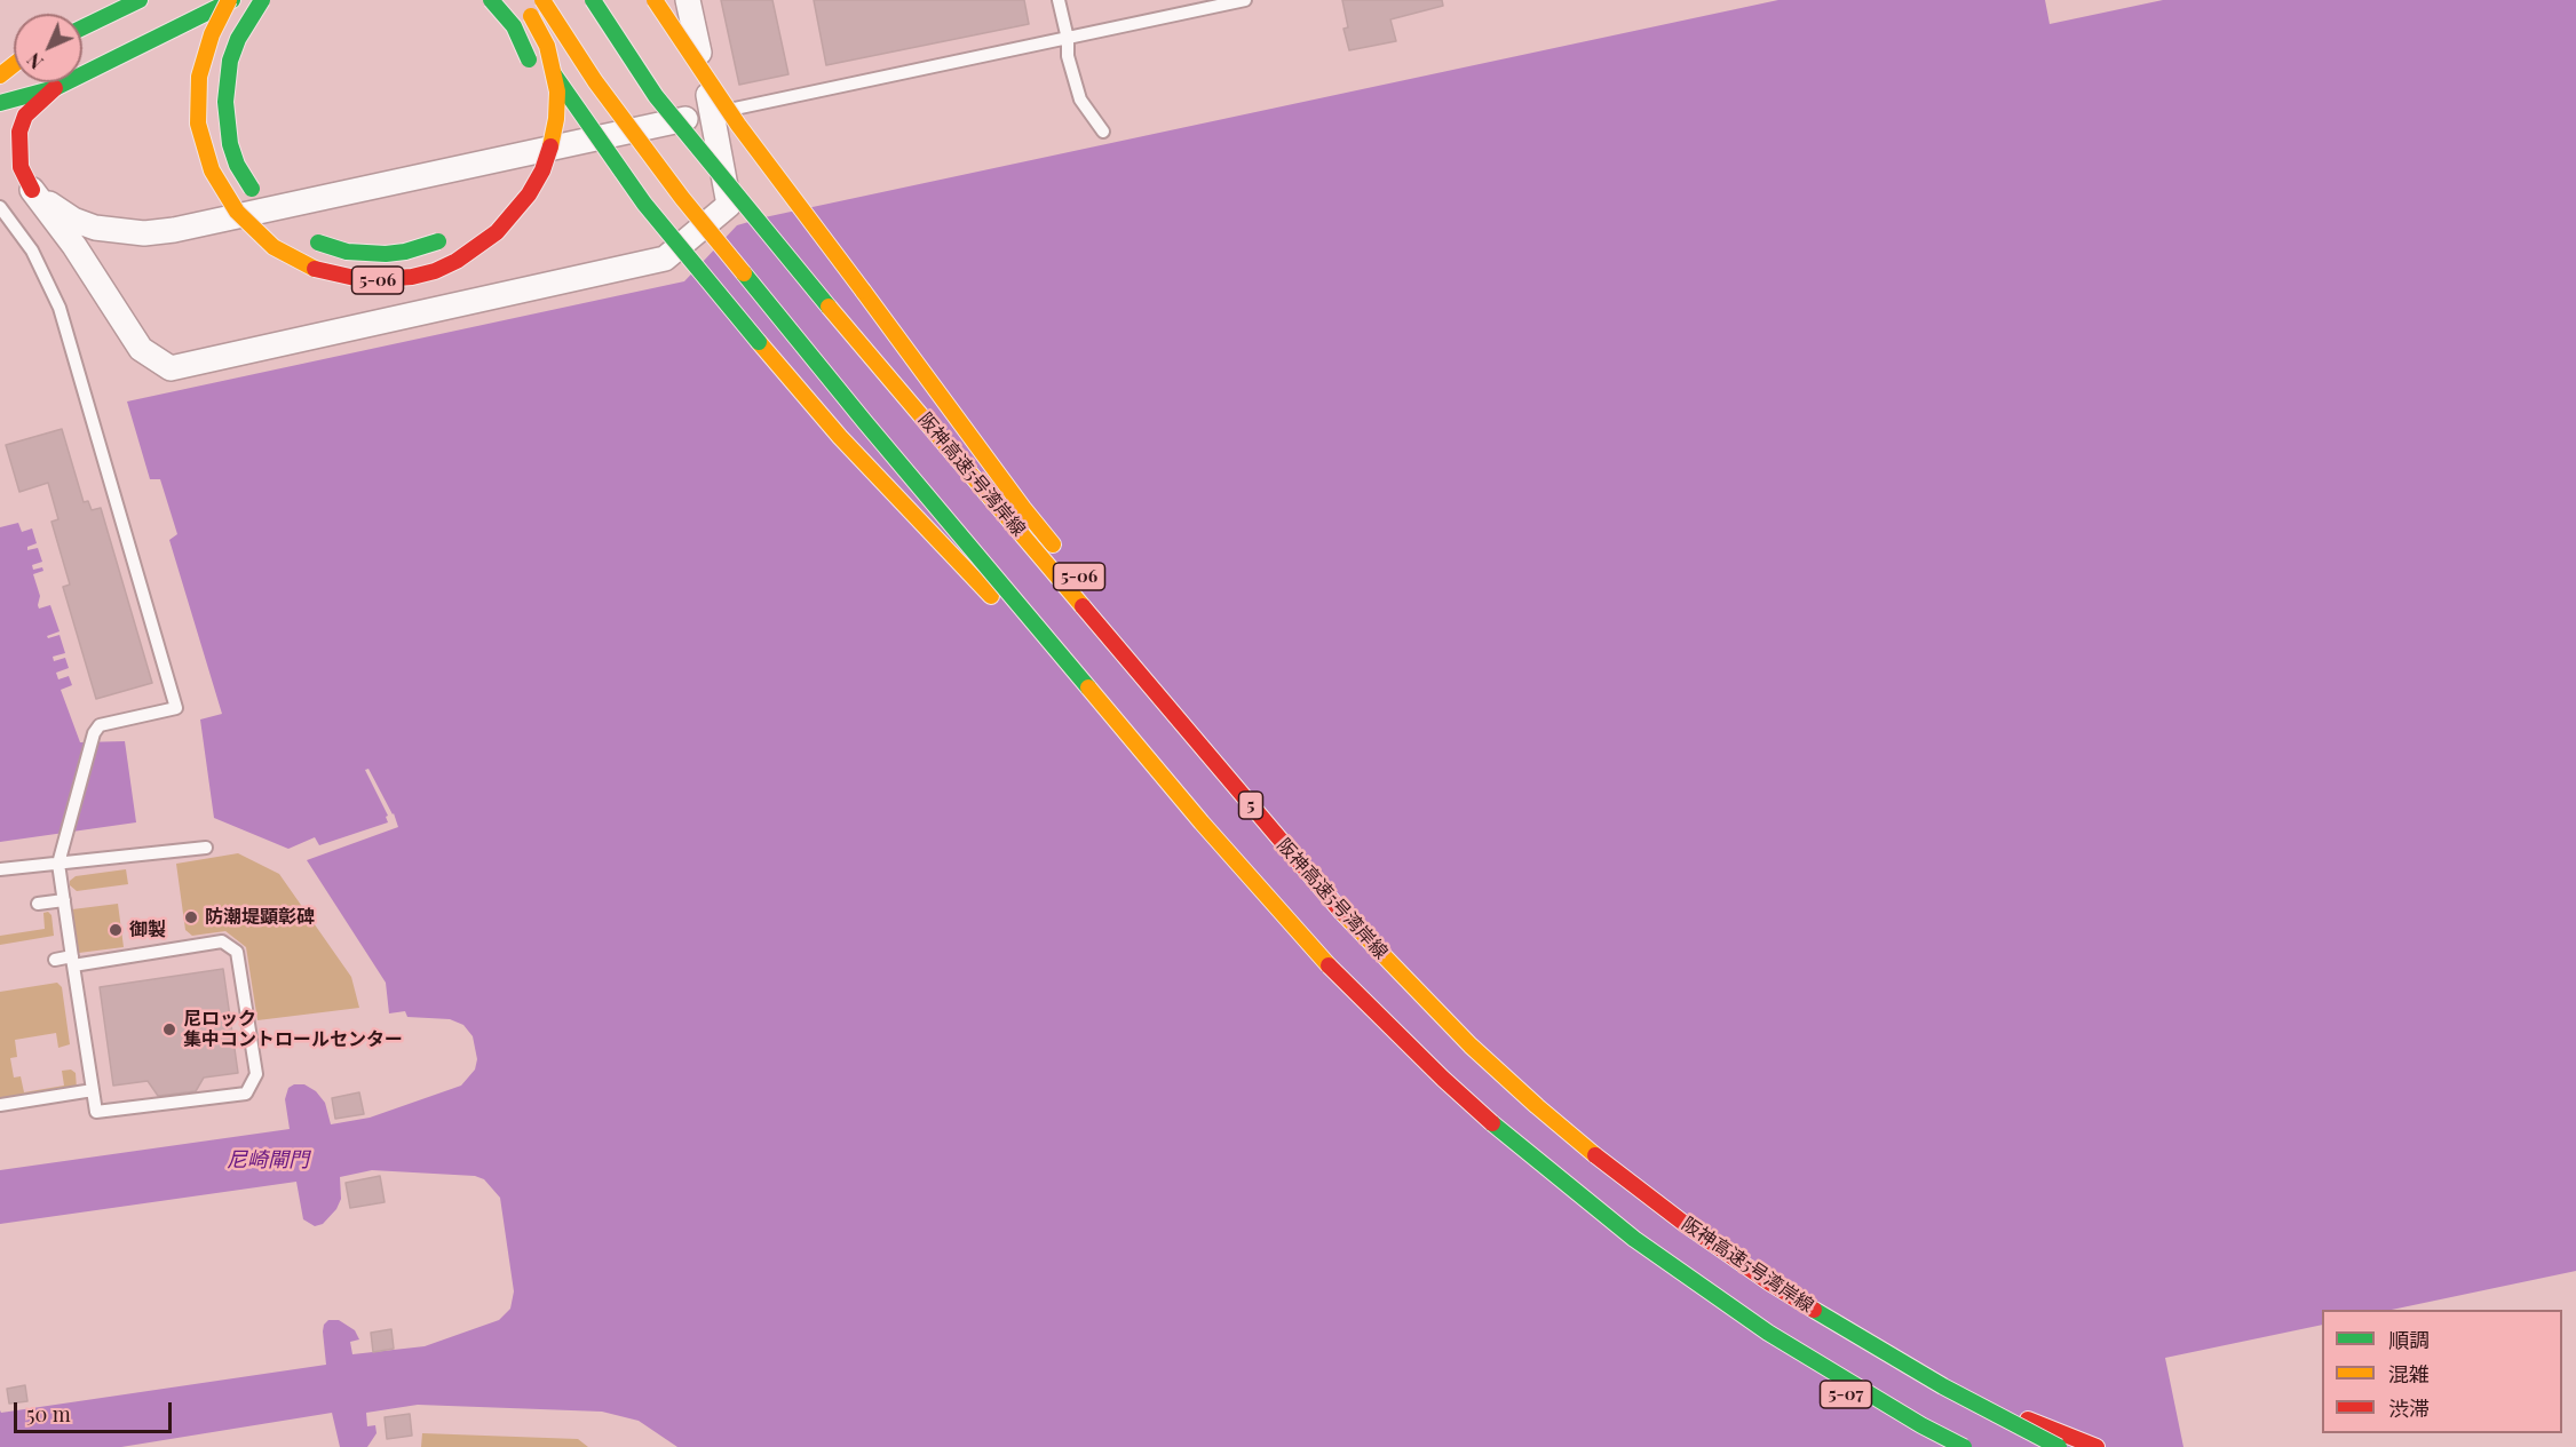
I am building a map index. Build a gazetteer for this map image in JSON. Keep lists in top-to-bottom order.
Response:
{
  "streets": {
    "highway": [
      "5-06",
      "阪神高速5号湾岸線",
      "5",
      "5-07"
    ]
  },
  "water": ["尼崎閘門"],
  "places": ["防潮堤顕彰碑", "御製", "尼ロック 集中コントロールセンター"],
  "legend": ["順調", "混雑", "渋滞"],
  "scale_bar": "50 m",
  "north": "bottom left"
}
